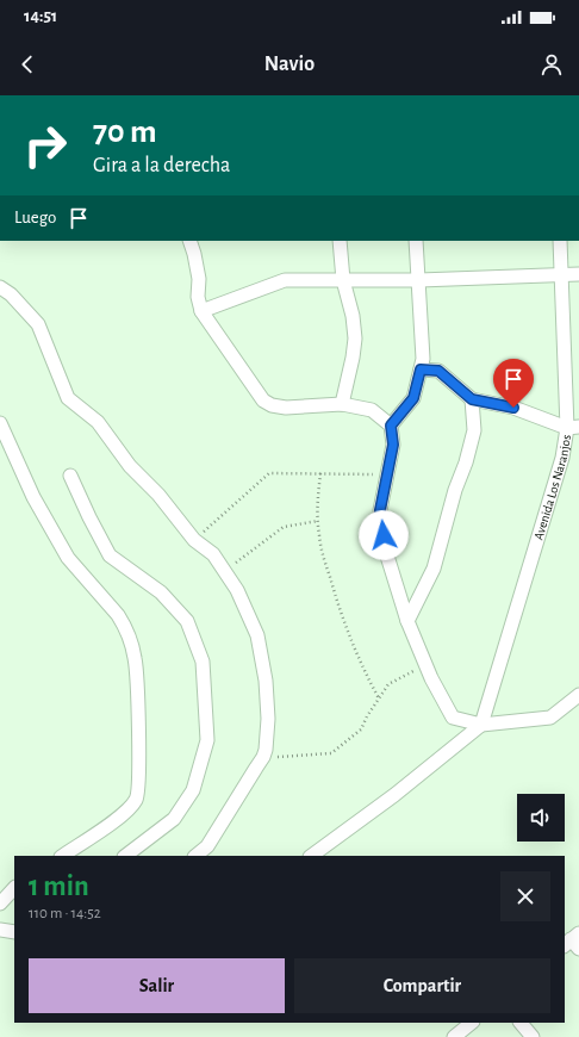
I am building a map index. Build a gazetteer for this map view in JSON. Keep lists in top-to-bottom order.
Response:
{
  "streets": {
    "street": ["Avenida Los Naranjos"]
  },
  "page": {
    "status": "14:51",
    "header": "Navio",
    "turn": ["70 m", "Gira a la derecha"],
    "then": "Luego",
    "heading": ["1 min", "110 m · 14:52"],
    "buttons": ["Salir", "Compartir"]
  }
}
